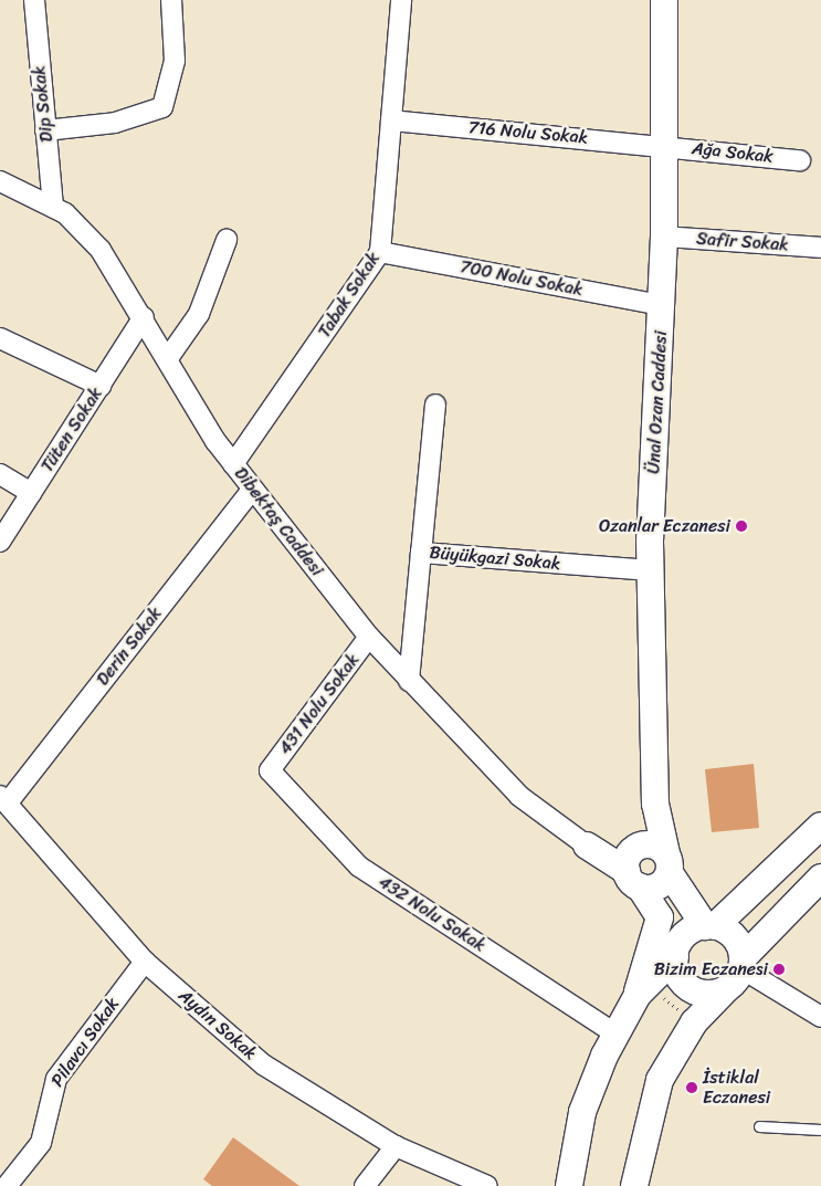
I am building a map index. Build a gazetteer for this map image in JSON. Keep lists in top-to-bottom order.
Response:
{
  "streets": {
    "main road": ["Ünal Ozan Caddesi"],
    "street": [
      "Dip Sokak",
      "716 Nolu Sokak",
      "Ağa Sokak",
      "Safir Sokak",
      "700 Nolu Sokak",
      "Tabak Sokak",
      "Tüten Sokak",
      "Dibektaş Caddesi",
      "Büyükgazi Sokak",
      "Derin Sokak",
      "431 Nolu Sokak",
      "432 Nolu Sokak",
      "Aydın Sokak",
      "Pilavcı Sokak"
    ]
  },
  "crossings": [
    ["Dip Sokak", "Dibektaş Caddesi"],
    ["716 Nolu Sokak", "Ağa Sokak"],
    ["716 Nolu Sokak", "Tabak Sokak"],
    ["716 Nolu Sokak", "Ünal Ozan Caddesi"],
    ["Ağa Sokak", "Ünal Ozan Caddesi"],
    ["Safir Sokak", "Ünal Ozan Caddesi"],
    ["700 Nolu Sokak", "Tabak Sokak"],
    ["700 Nolu Sokak", "Ünal Ozan Caddesi"],
    ["Tabak Sokak", "Dibektaş Caddesi"],
    ["Ünal Ozan Caddesi", "Büyükgazi Sokak"],
    ["Tüten Sokak", "Dibektaş Caddesi"],
    ["Dibektaş Caddesi", "Derin Sokak"],
    ["Dibektaş Caddesi", "431 Nolu Sokak"],
    ["Derin Sokak", "Aydın Sokak"],
    ["431 Nolu Sokak", "432 Nolu Sokak"],
    ["Aydın Sokak", "Pilavcı Sokak"]
  ],
  "places": ["Ozanlar Eczanesi", "Bizim Eczanesi", "İstiklal Eczanesi"]
}
